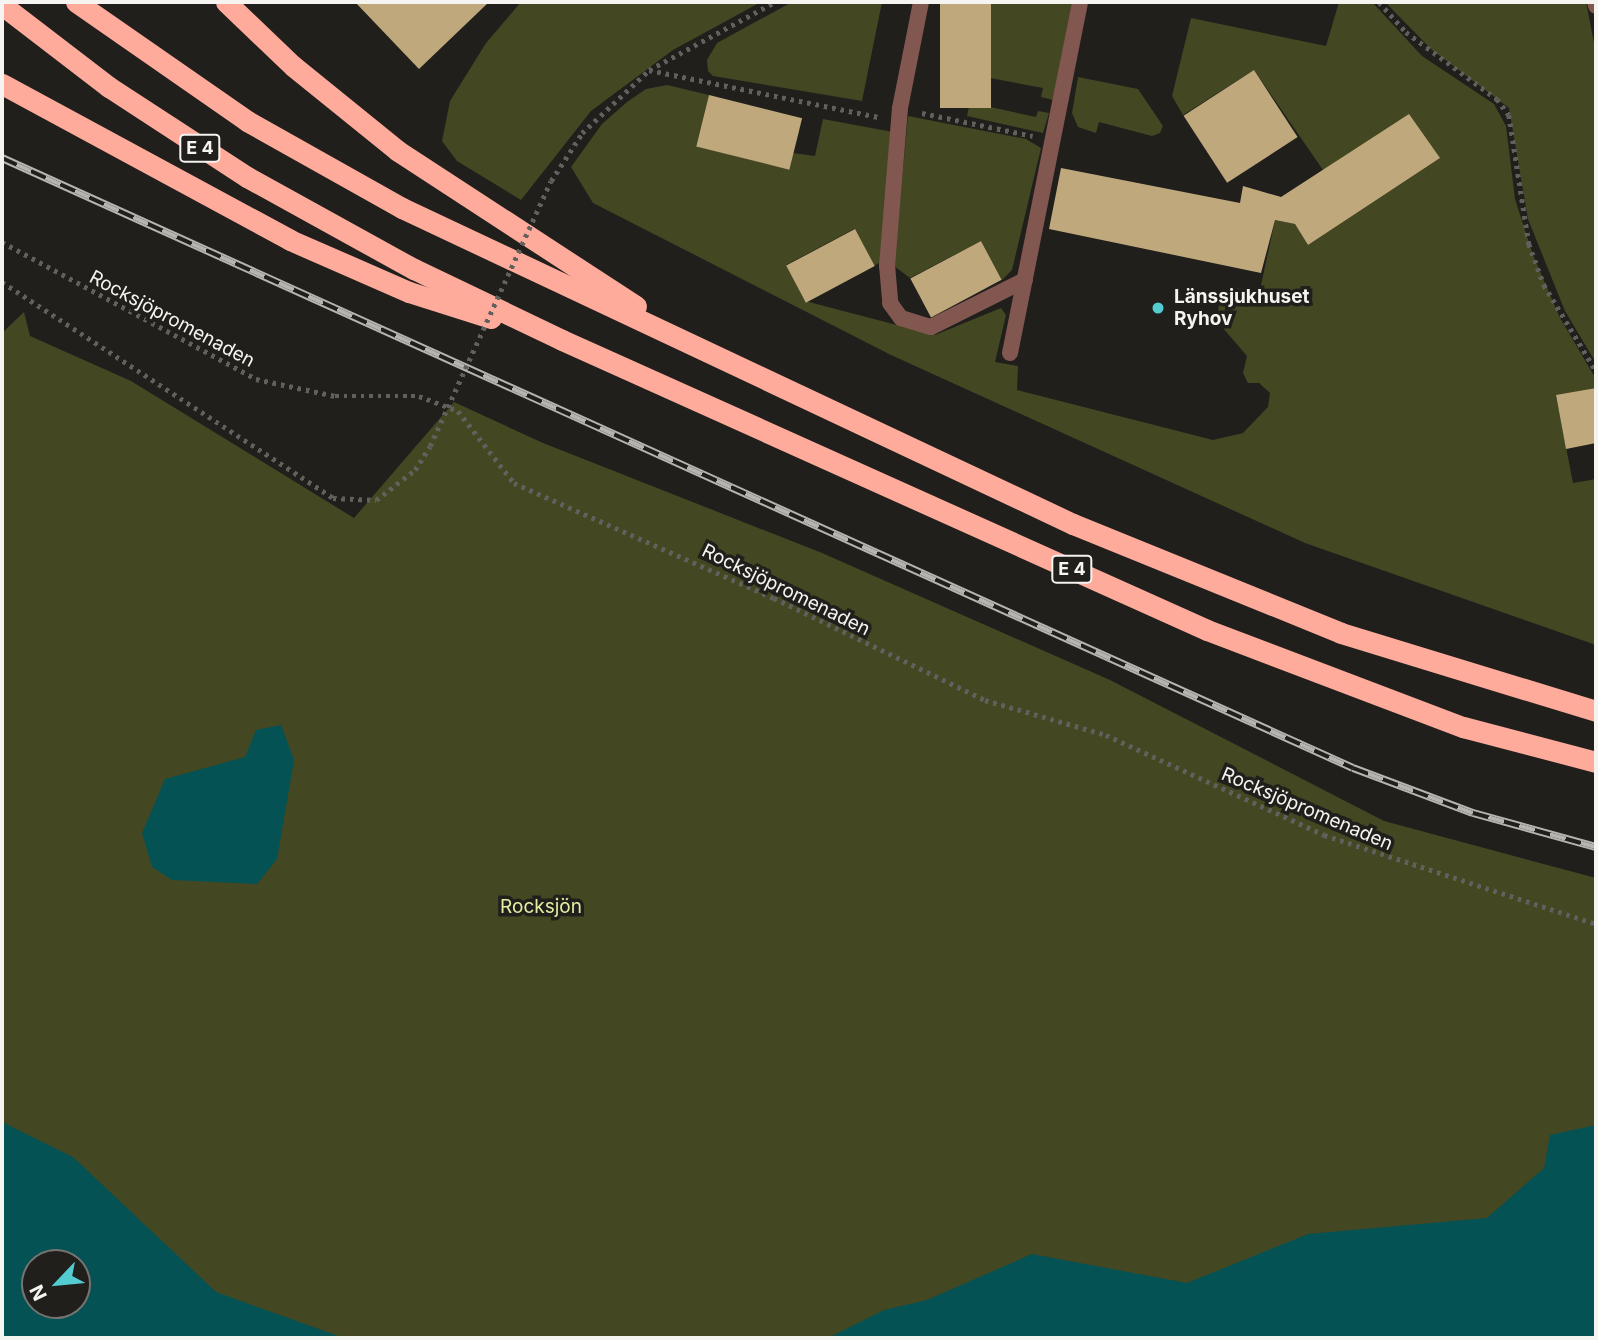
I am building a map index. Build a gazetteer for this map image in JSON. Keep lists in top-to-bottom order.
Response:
{
  "streets": {
    "highway": ["E 4"],
    "path": ["Rocksjöpromenaden"]
  },
  "parks": ["Rocksjön"],
  "places": ["Länssjukhuset Ryhov"],
  "north": "bottom left"
}
